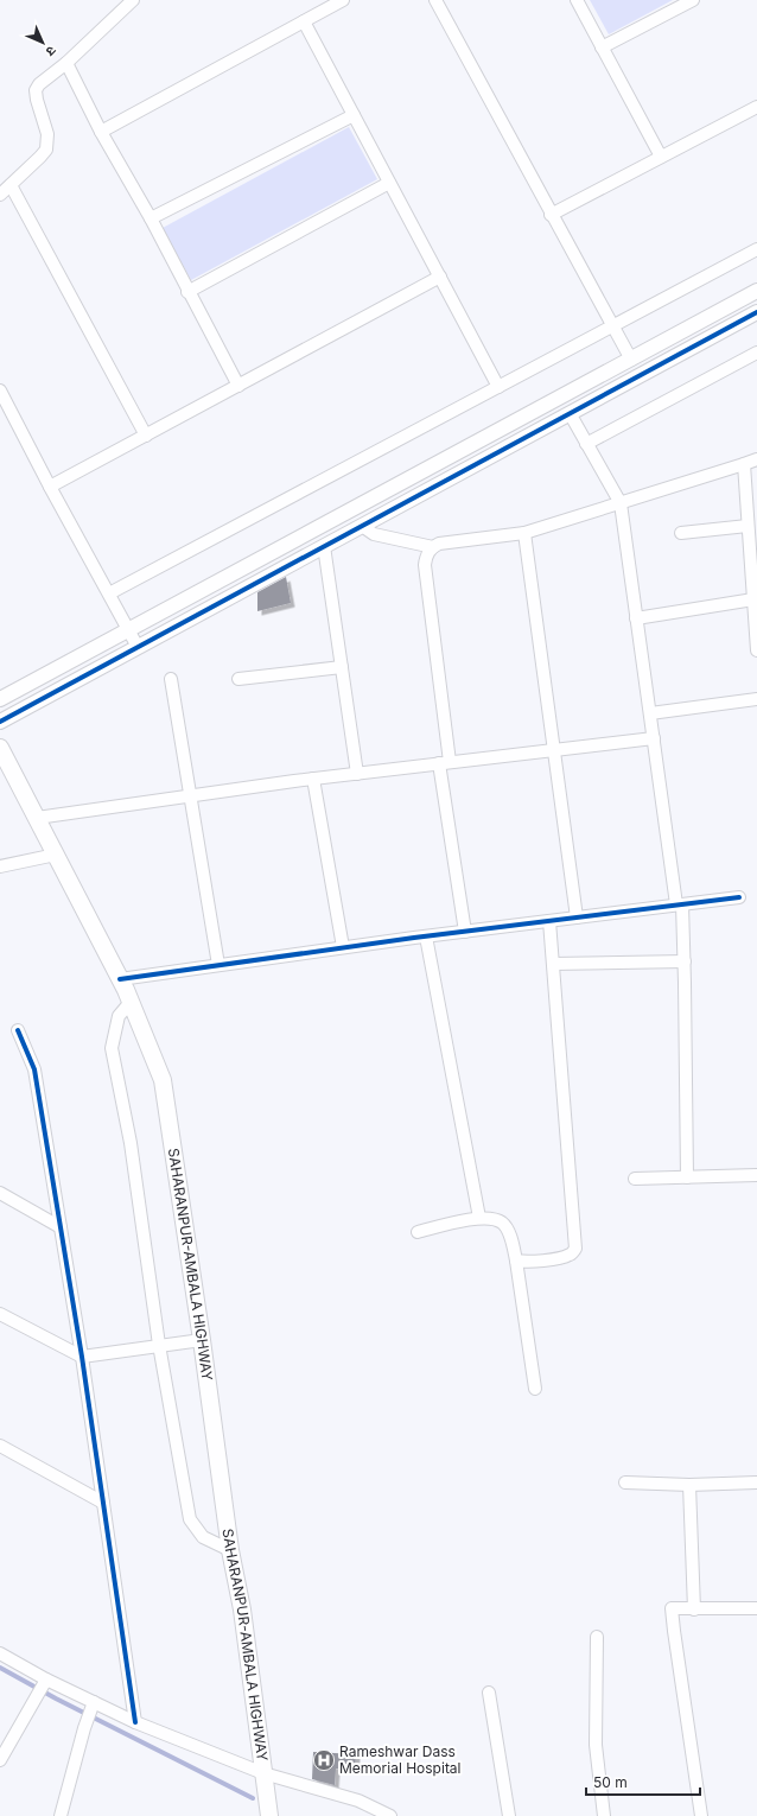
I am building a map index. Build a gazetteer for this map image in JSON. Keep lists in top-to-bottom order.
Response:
{
  "streets": {
    "main road": ["SAHARANPUR-AMBALA HIGHWAY"]
  },
  "places": {
    "hospital": ["Rameshwar Dass Memorial Hospital"]
  },
  "scale_bar": "50 m",
  "north": "bottom right"
}
